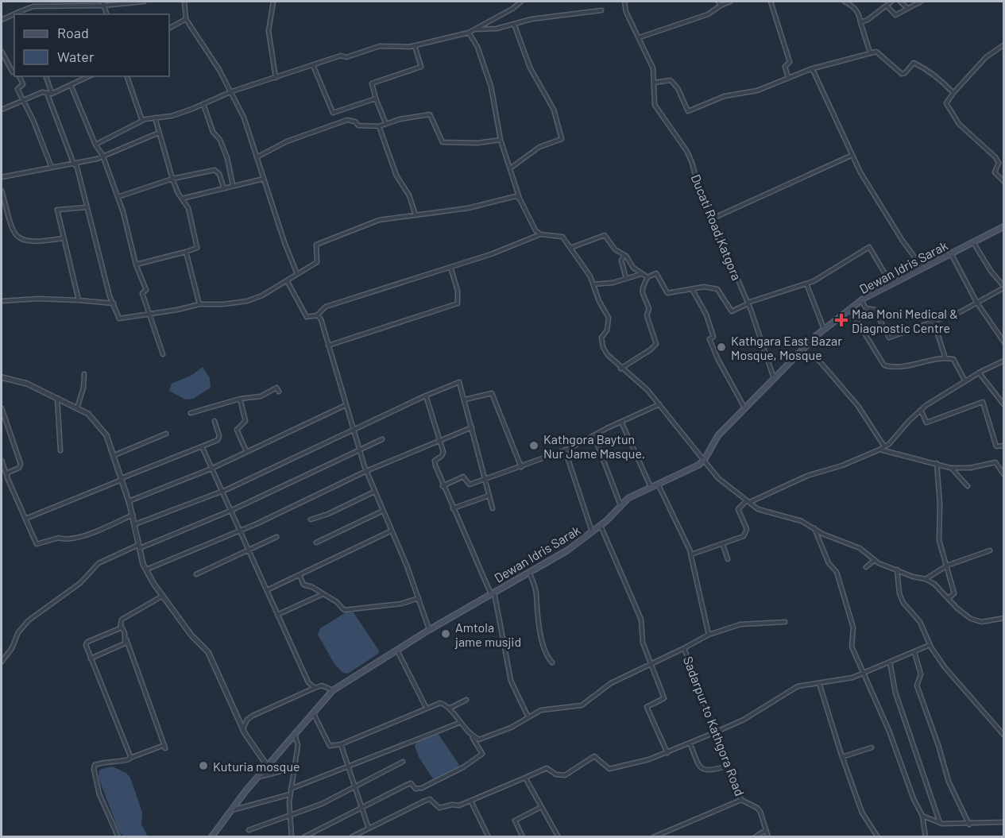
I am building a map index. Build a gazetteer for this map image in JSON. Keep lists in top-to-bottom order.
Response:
{
  "streets": {
    "main road": ["Dewan Idris Sarak"],
    "street": ["Ducati Road,Katgora", "Sadarpur to Kathgora Road"]
  },
  "crossings": [
    ["Ducati Road,Katgora", "Dewan Idris Sarak"]
  ],
  "places": {
    "health": ["Maa Moni Medical & Diagnostic Centre"],
    "other": [
      "Kathgara East Bazar Mosque, Mosque",
      "Kathgora Baytun Nur Jame Masque.",
      "Amtola jame musjid",
      "Kuturia mosque"
    ]
  },
  "legend": ["Road", "Water"]
}
